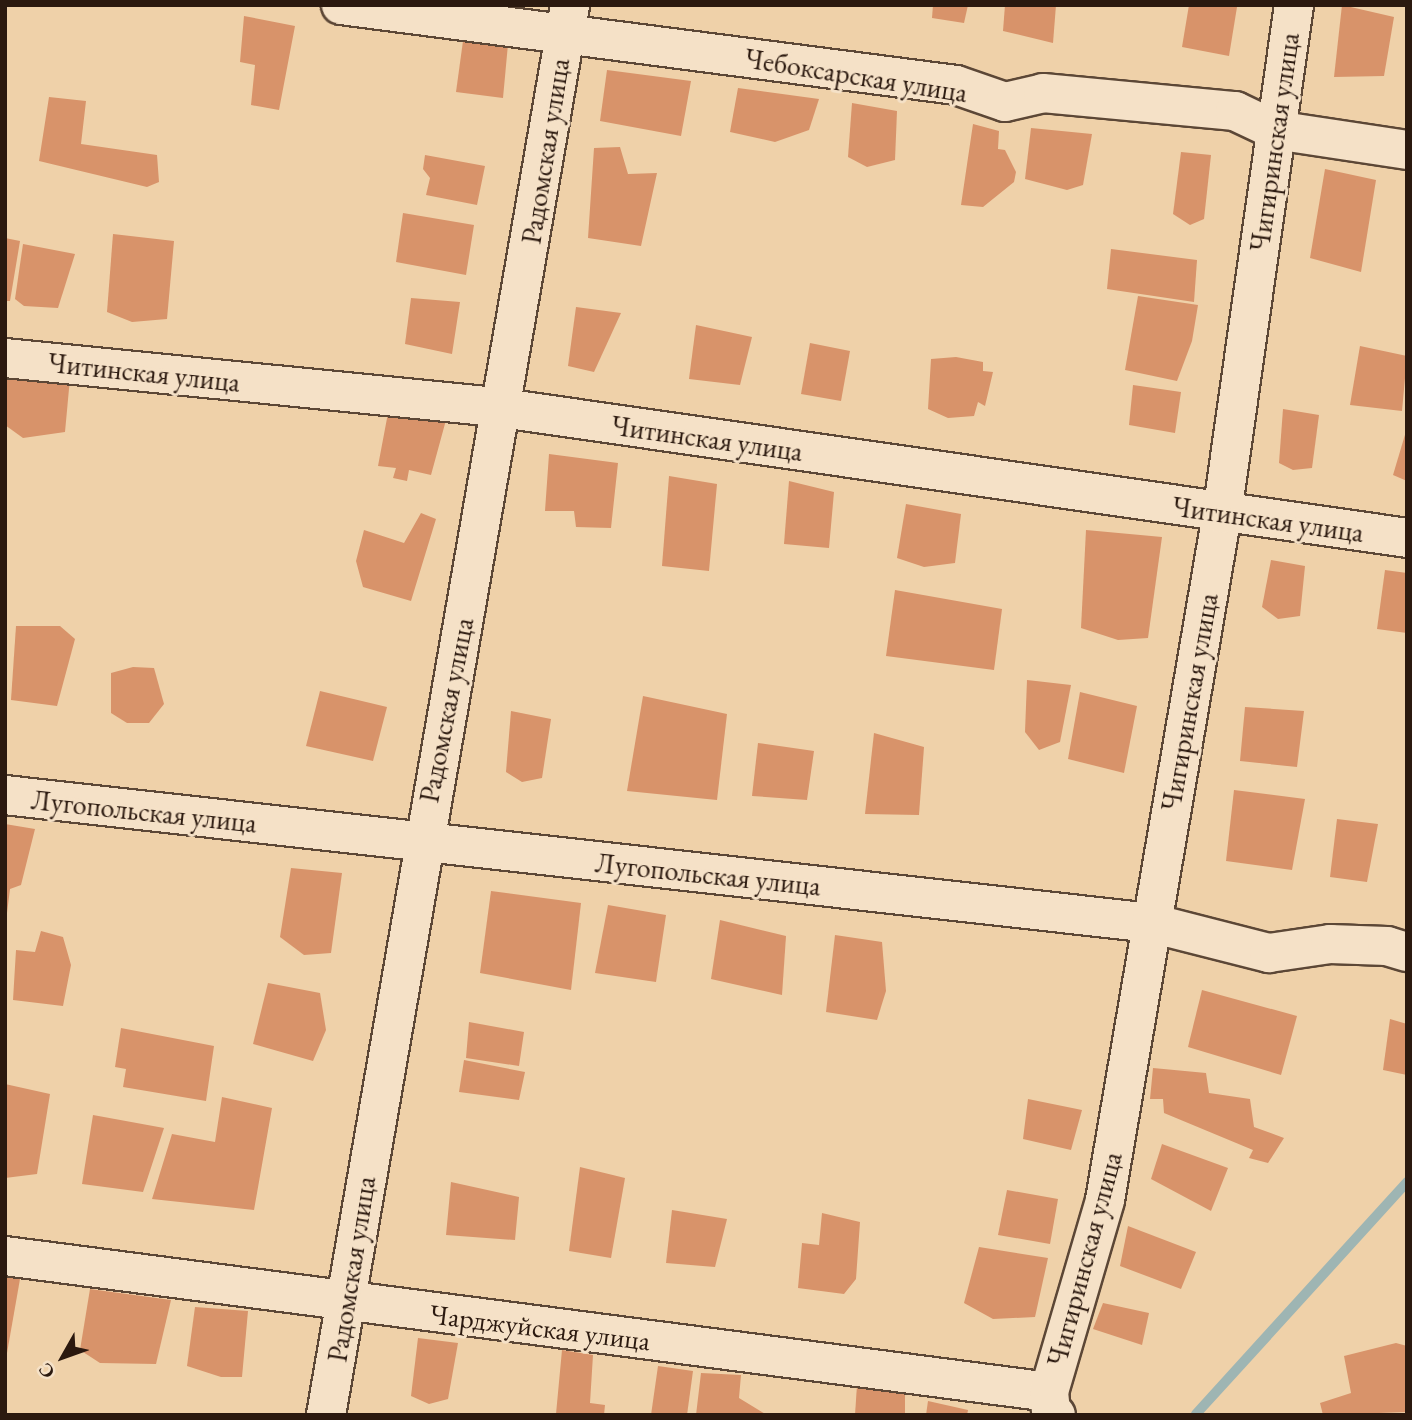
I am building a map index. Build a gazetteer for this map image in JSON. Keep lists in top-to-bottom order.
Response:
{
  "streets": {
    "street": [
      "Чебоксарская улица",
      "Чигиринская улица",
      "Радомская улица",
      "Читинская улица",
      "Лугопольская улица",
      "Чарджуйская улица"
    ]
  },
  "crossings": [
    ["Чебоксарская улица", "Чигиринская улица"],
    ["Чебоксарская улица", "Радомская улица"],
    ["Чигиринская улица", "Читинская улица"],
    ["Чигиринская улица", "Лугопольская улица"],
    ["Чигиринская улица", "Чарджуйская улица"],
    ["Радомская улица", "Читинская улица"],
    ["Радомская улица", "Лугопольская улица"],
    ["Радомская улица", "Чарджуйская улица"]
  ],
  "north": "bottom left"
}
